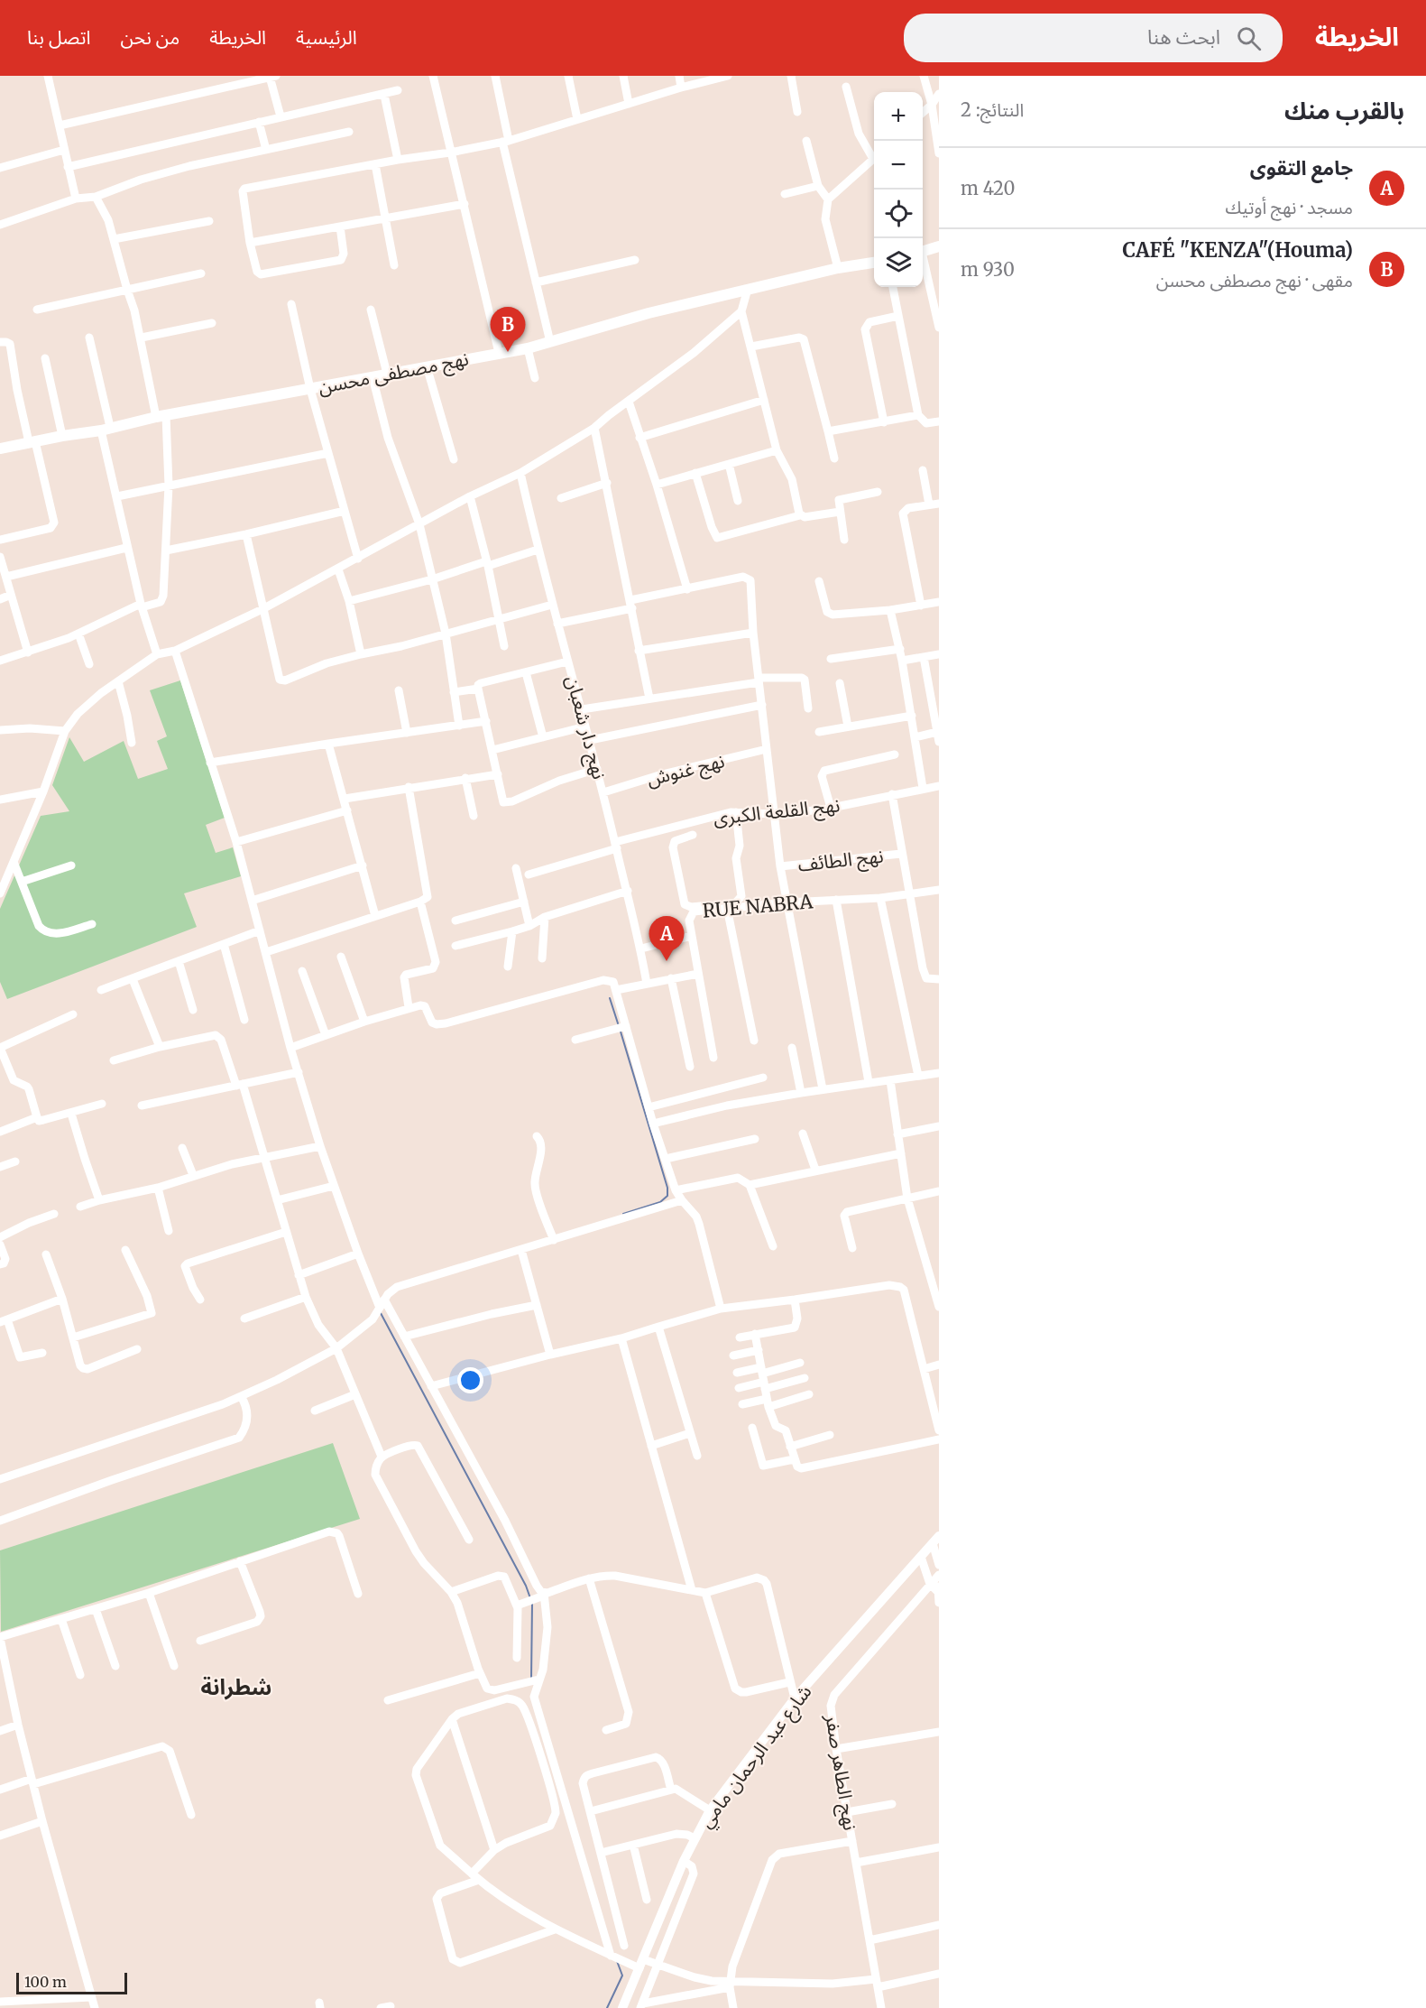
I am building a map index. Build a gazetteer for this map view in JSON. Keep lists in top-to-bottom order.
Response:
{
  "streets": {
    "main road": ["نهج مصطفى محسن"],
    "street": [
      "نهج دار شعبان",
      "نهج غنوش",
      "نهج القلعة الكبرى",
      "نهج الطائف",
      "RUE NABRA",
      "شارع عبد الرحمان مامي",
      "نهج الطاهر صفر"
    ]
  },
  "crossings": [
    ["نهج دار شعبان", "نهج غنوش"],
    ["نهج دار شعبان", "نهج القلعة الكبرى"]
  ],
  "districts": ["شطرانة"],
  "scale_bar": "100 m",
  "page": {
    "header": "الخريطة",
    "search": "ابحث هنا",
    "nav": [
      "الرئيسية",
      "الخريطة",
      "من نحن",
      "اتصل بنا"
    ],
    "heading": ["بالقرب منك", "النتائج: 2"],
    "map_buttons": ["+", "−"],
    "list": [
      {
        "mark": "A",
        "name": "جامع التقوى",
        "note": "مسجد · نهج أوتيك",
        "value": "420 m"
      },
      {
        "mark": "B",
        "name": "CAFÉ \"KENZA\"(Houma)",
        "note": "مقهى · نهج مصطفى محسن",
        "value": "930 m"
      }
    ],
    "pins": ["B", "A"],
    "scale": "100 m"
  }
}
